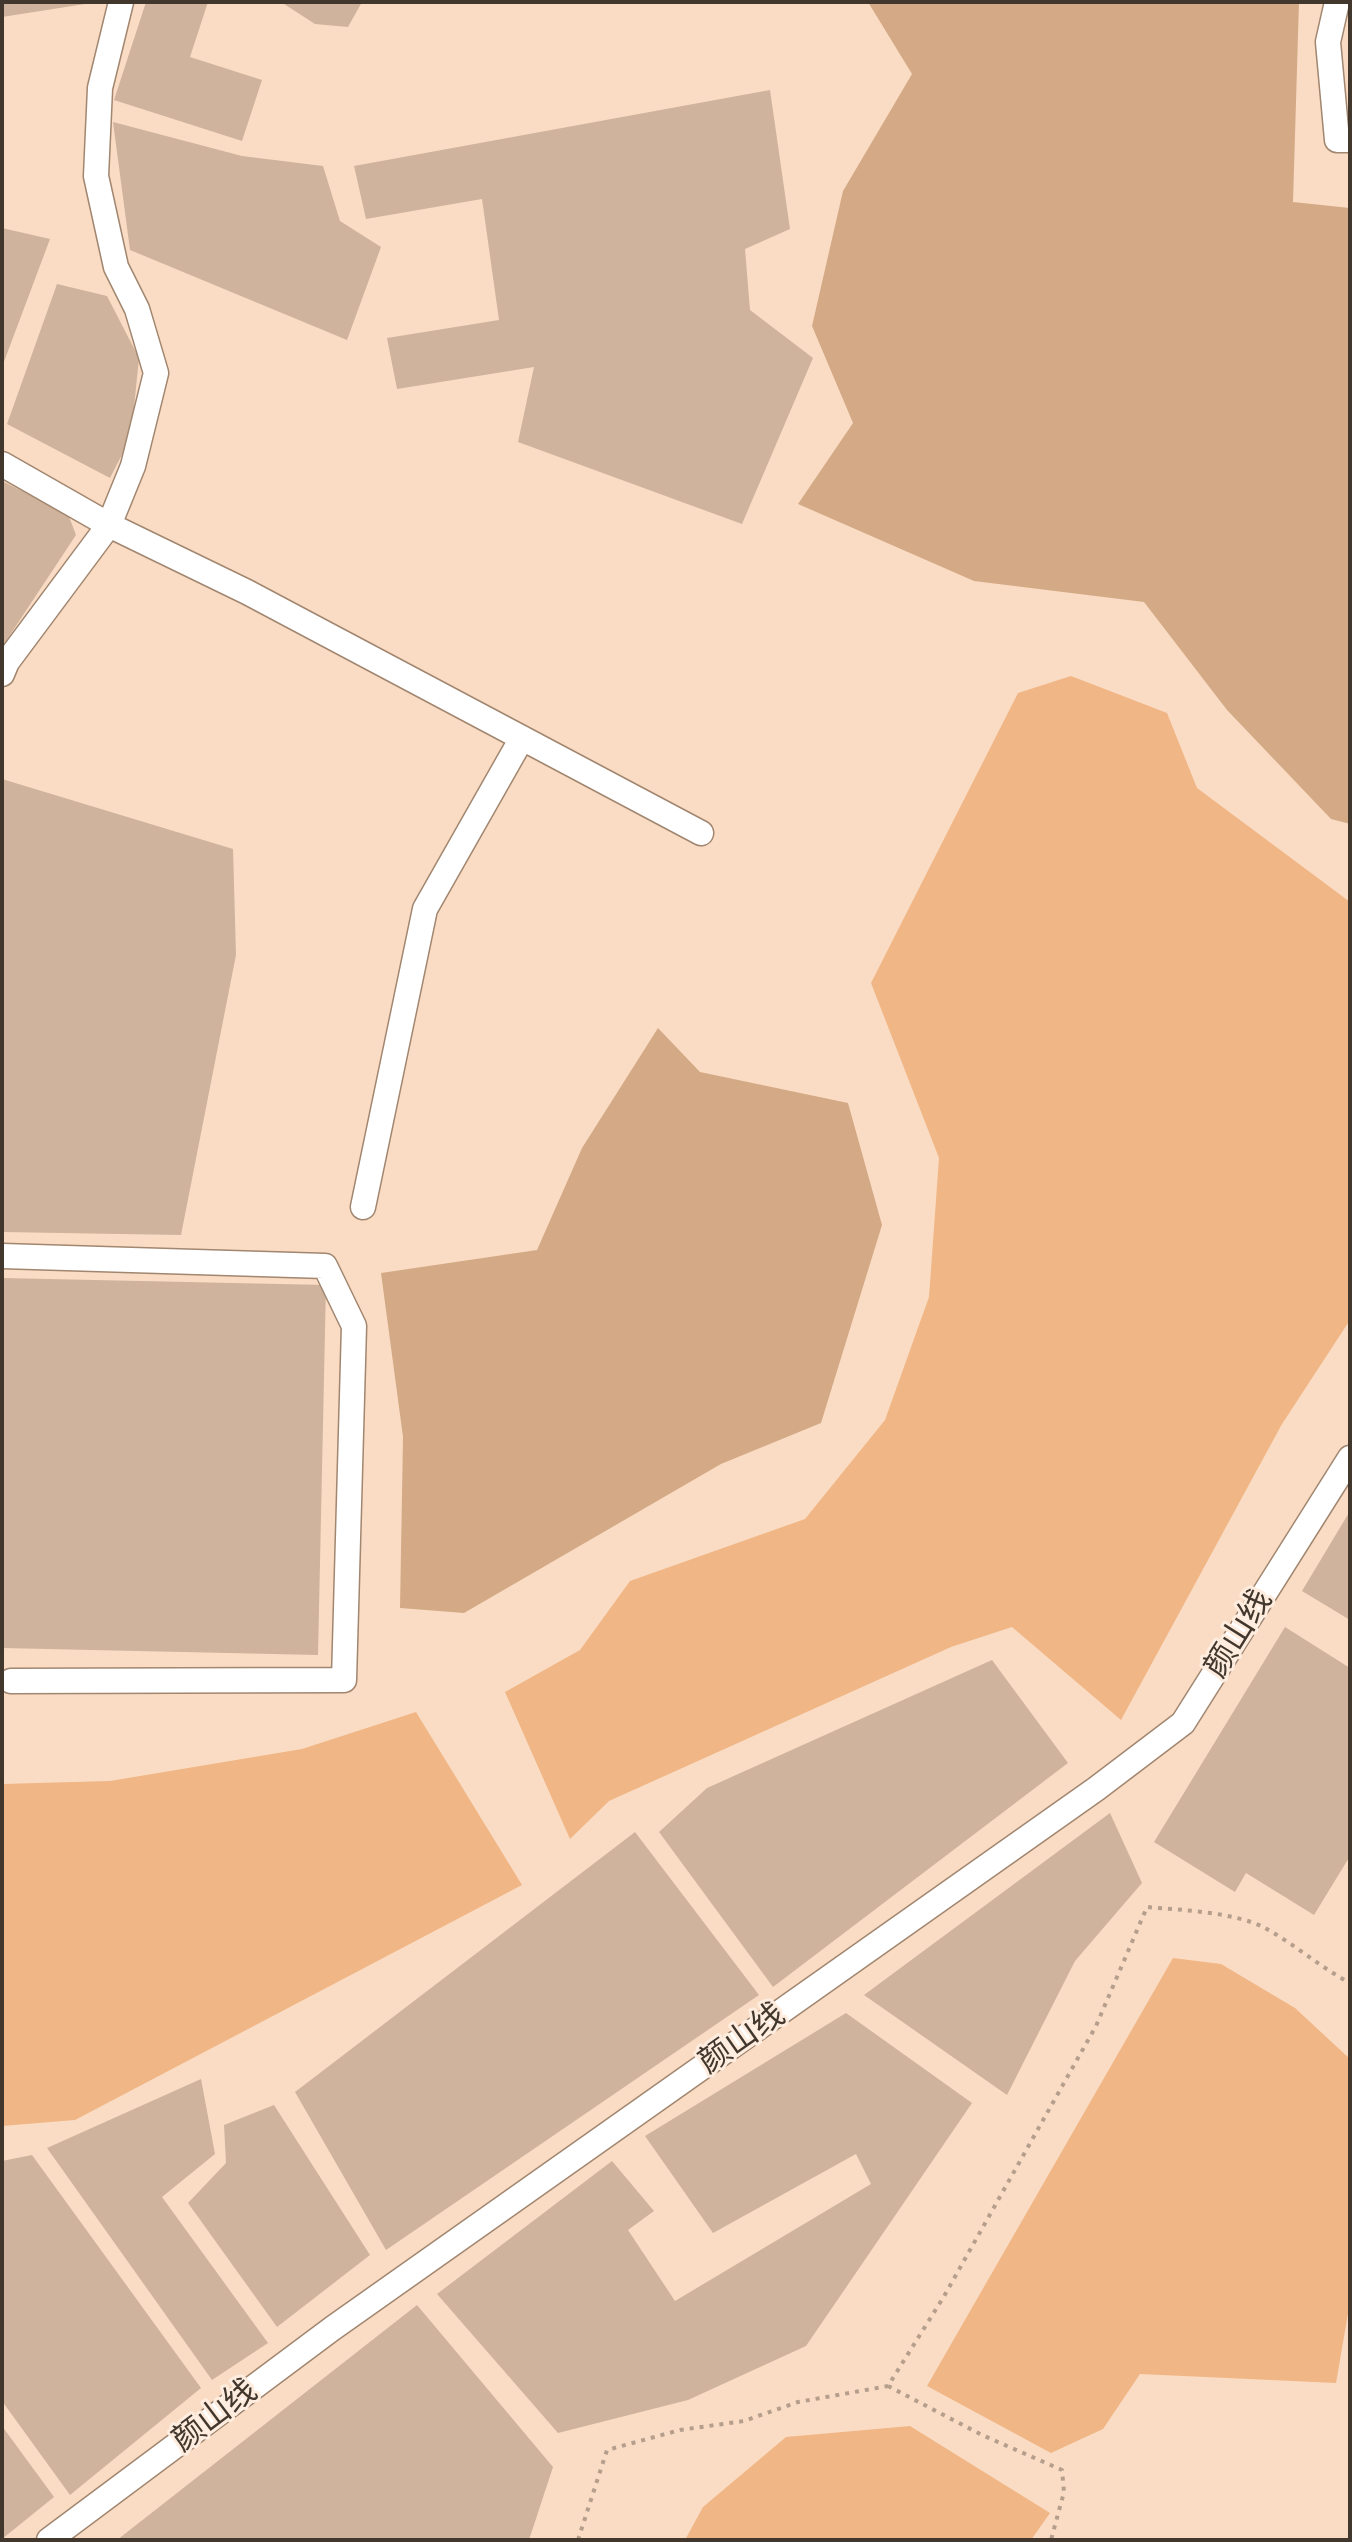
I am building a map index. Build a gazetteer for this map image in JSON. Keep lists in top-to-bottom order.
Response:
{
  "streets": {
    "street": ["颜山线"]
  }
}
